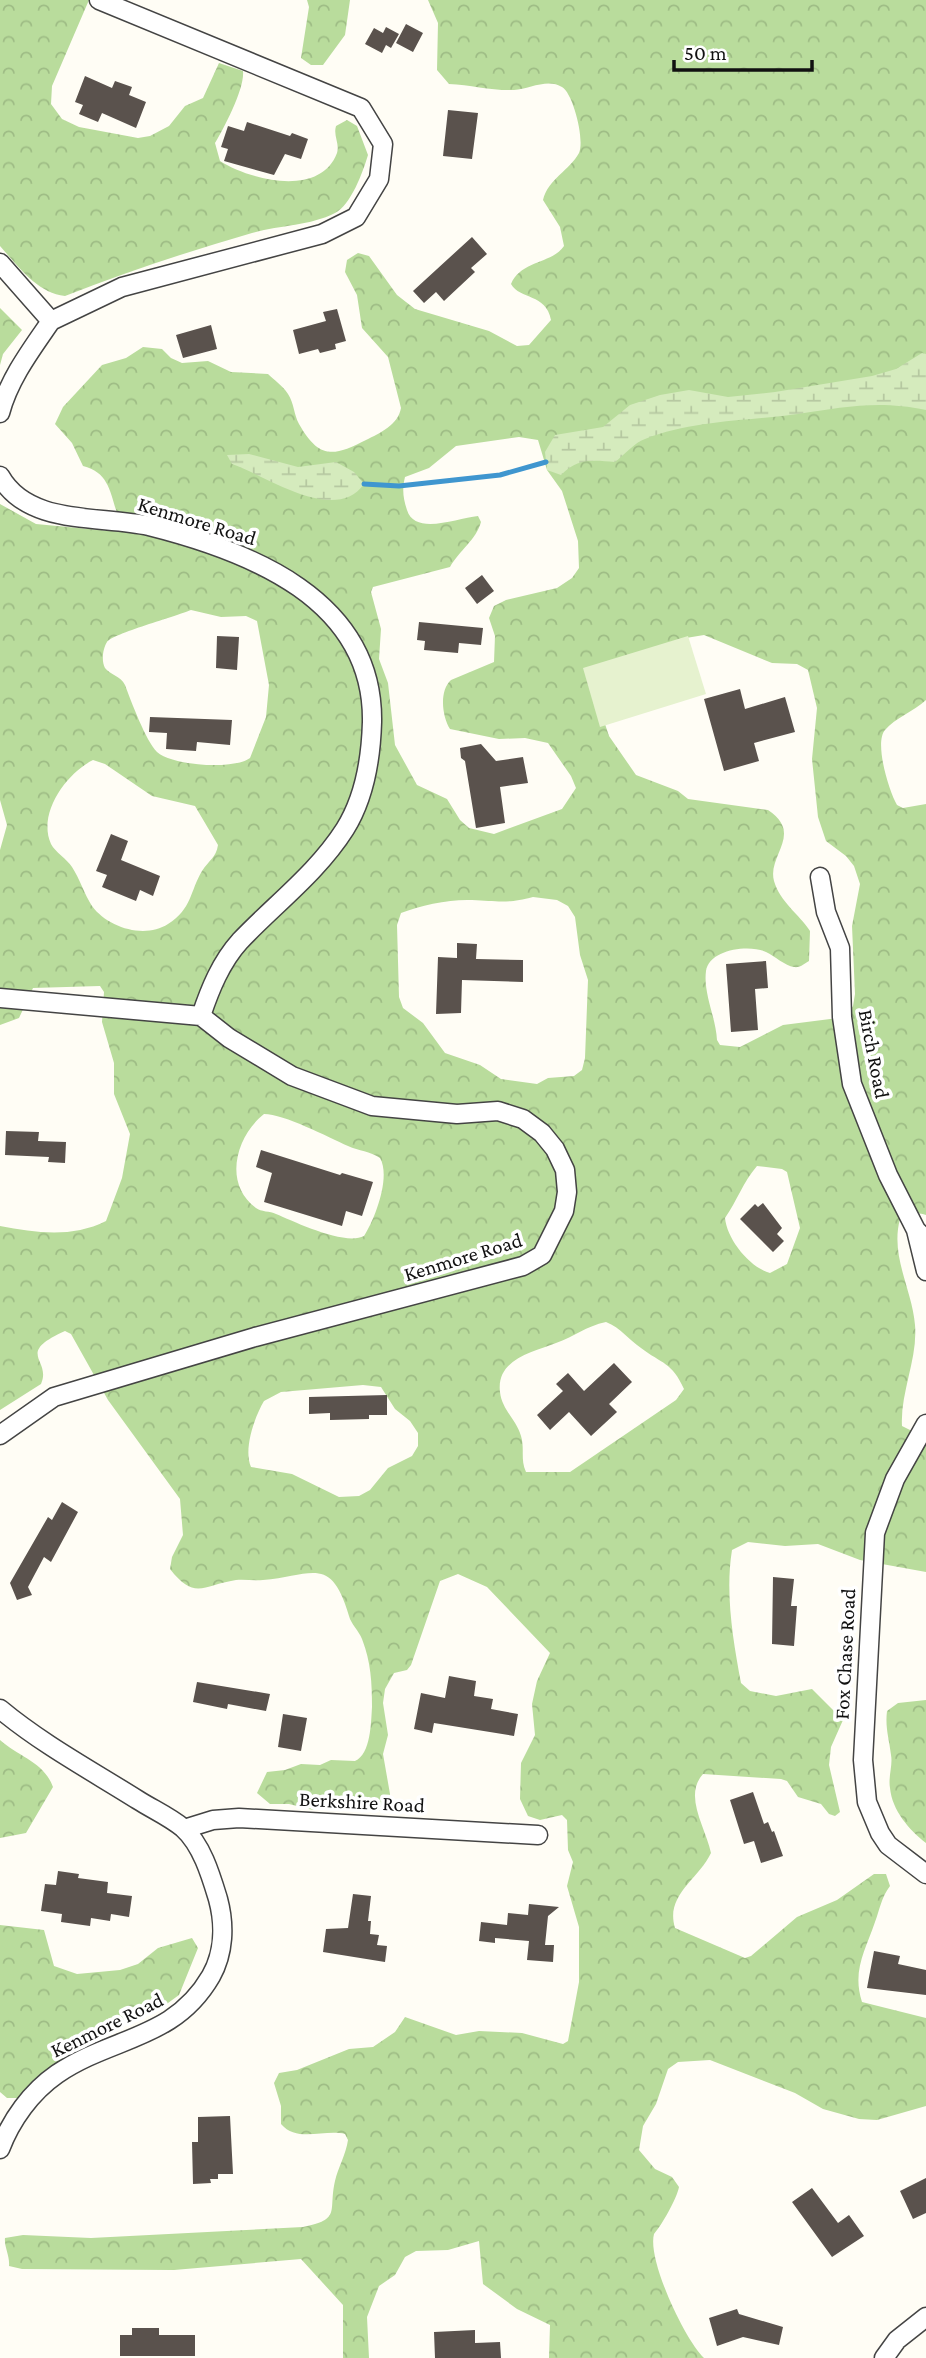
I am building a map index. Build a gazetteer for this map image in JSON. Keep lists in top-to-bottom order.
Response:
{
  "streets": {
    "street": [
      "Kenmore Road",
      "Birch Road",
      "Fox Chase Road",
      "Berkshire Road"
    ]
  },
  "crossings": [
    ["Kenmore Road", "Berkshire Road"]
  ],
  "scale_bar": "50 m"
}
